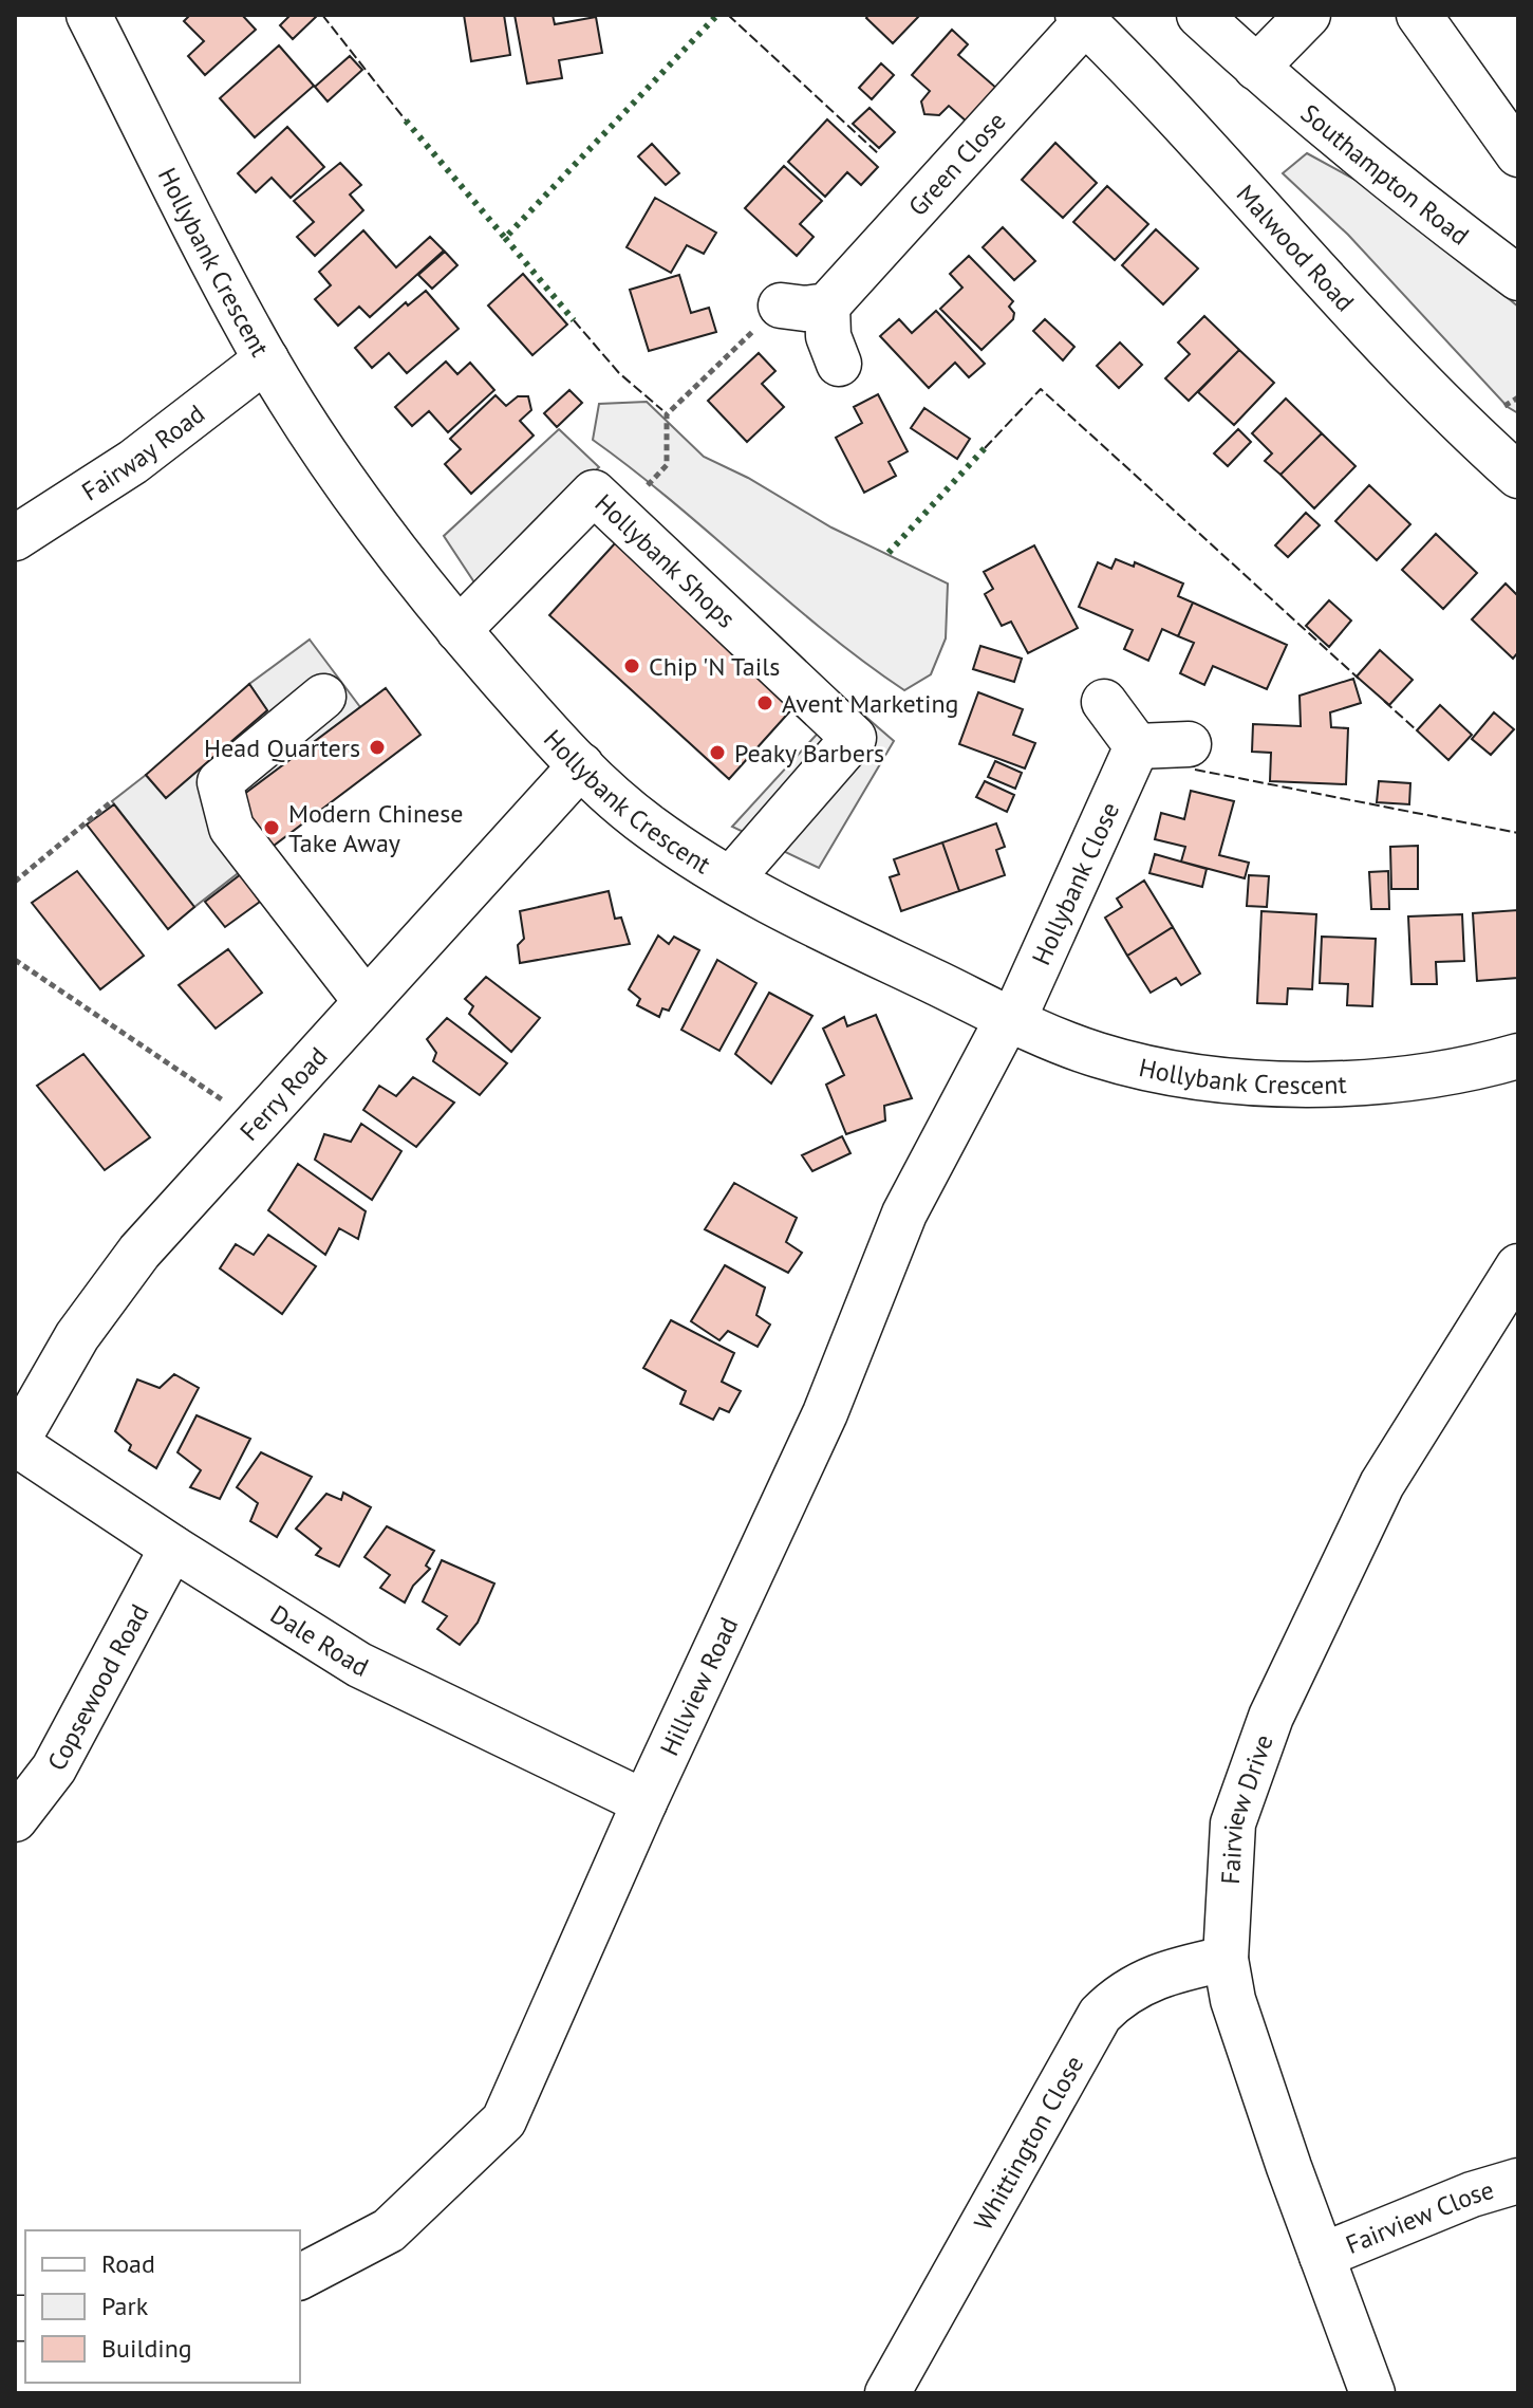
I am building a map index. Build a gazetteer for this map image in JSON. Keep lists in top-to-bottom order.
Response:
{
  "streets": {
    "street": [
      "Green Close",
      "Southampton Road",
      "Malwood Road",
      "Hollybank Crescent",
      "Fairway Road",
      "Hollybank Shops",
      "Hollybank Close",
      "Ferry Road",
      "Dale Road",
      "Copsewood Road",
      "Hillview Road",
      "Fairview Drive",
      "Whittington Close",
      "Fairview Close"
    ]
  },
  "crossings": [
    ["Green Close", "Malwood Road"],
    ["Hollybank Crescent", "Fairway Road"],
    ["Hollybank Crescent", "Hollybank Shops"],
    ["Hollybank Crescent", "Hollybank Close"],
    ["Hollybank Crescent", "Ferry Road"],
    ["Hollybank Crescent", "Hillview Road"],
    ["Hollybank Close", "Hillview Road"],
    ["Ferry Road", "Dale Road"],
    ["Dale Road", "Copsewood Road"],
    ["Dale Road", "Hillview Road"],
    ["Fairview Drive", "Whittington Close"],
    ["Fairview Drive", "Fairview Close"]
  ],
  "places": [
    "Chip 'N Tails",
    "Avent Marketing",
    "Head Quarters",
    "Peaky Barbers",
    "Modern Chinese Take Away"
  ],
  "legend": ["Road", "Park", "Building"]
}
